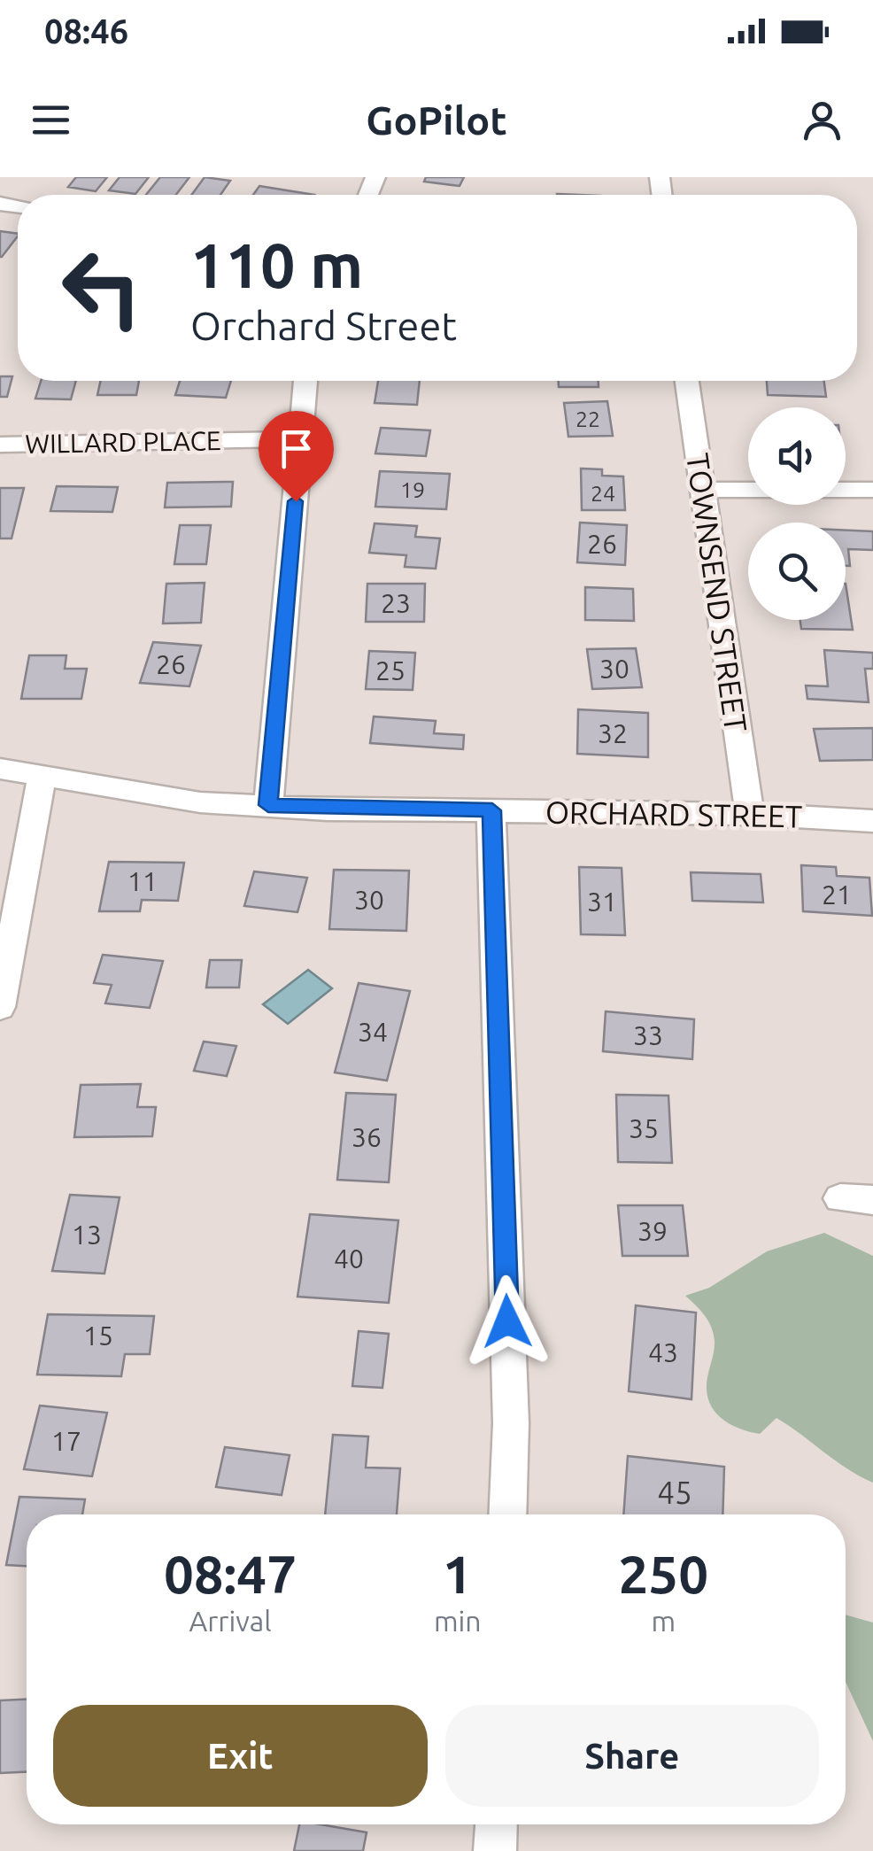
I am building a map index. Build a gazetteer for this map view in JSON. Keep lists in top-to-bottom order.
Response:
{
  "streets": {
    "street": ["WILLARD PLACE", "TOWNSEND STREET", "ORCHARD STREET"]
  },
  "crossings": [
    ["TOWNSEND STREET", "ORCHARD STREET"]
  ],
  "house_numbers": [
    "22",
    "19",
    "24",
    "26",
    "23",
    "26",
    "30",
    "25",
    "32",
    "11",
    "21",
    "30",
    "31",
    "34",
    "33",
    "35",
    "36",
    "39",
    "13",
    "40",
    "15",
    "43",
    "17",
    "45"
  ],
  "page": {
    "status": "08:46",
    "header": "GoPilot",
    "turn": ["110 m", "Orchard Street"],
    "eta": [
      "08:47",
      "Arrival",
      "1",
      "min",
      "250",
      "m"
    ],
    "buttons": ["Exit", "Share"]
  }
}
